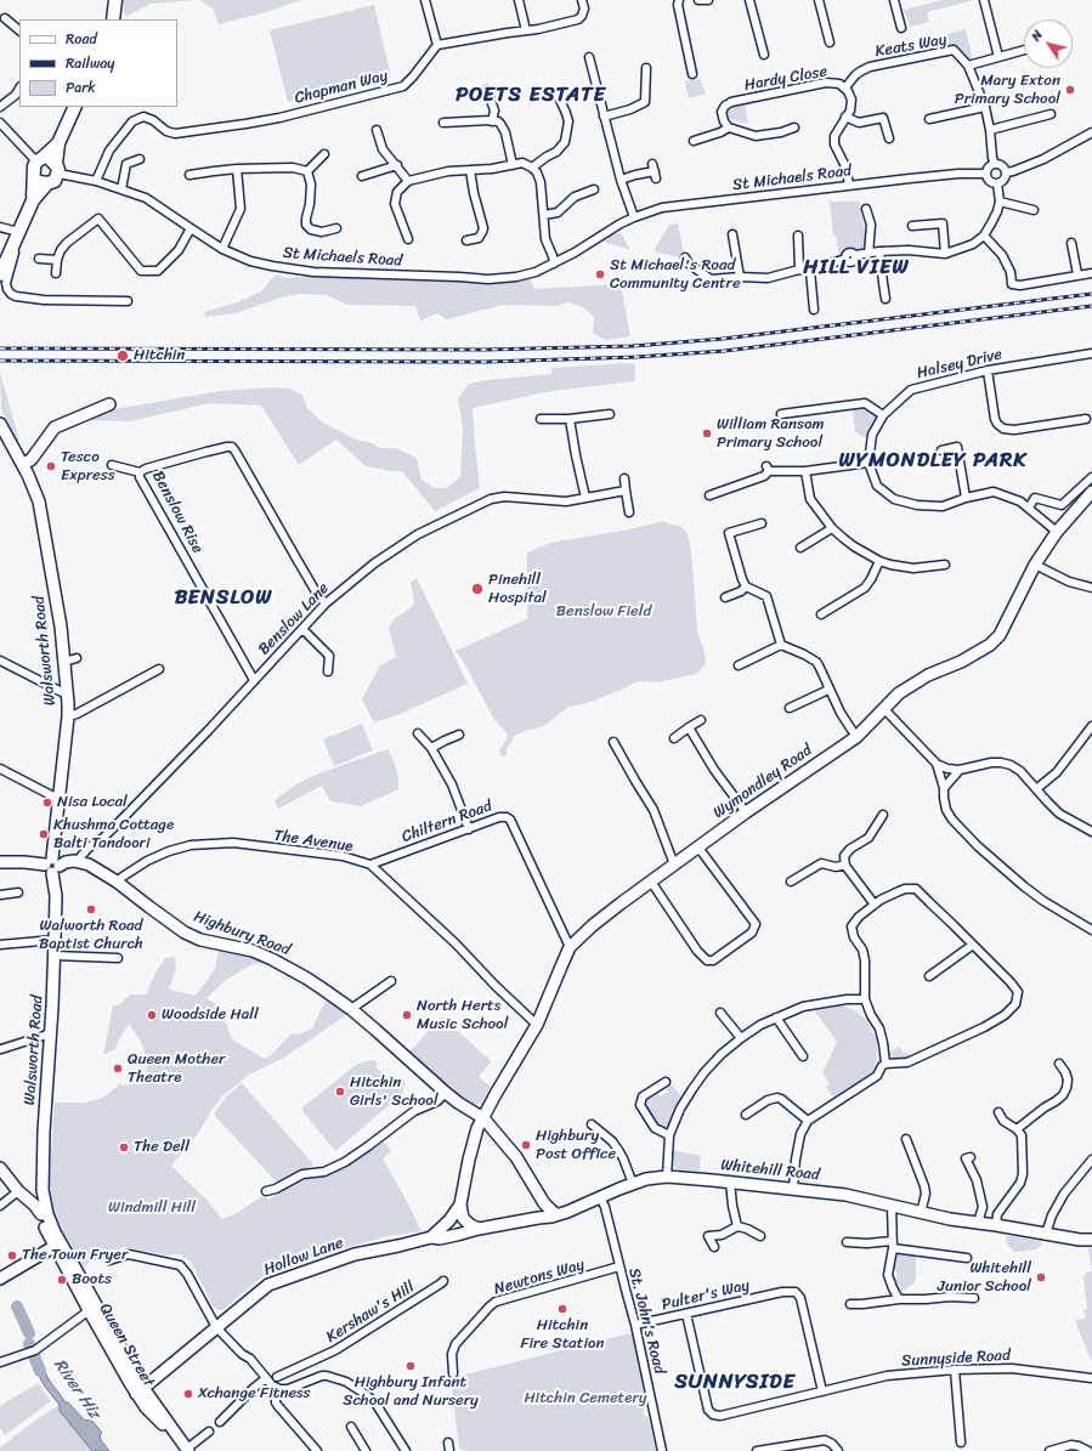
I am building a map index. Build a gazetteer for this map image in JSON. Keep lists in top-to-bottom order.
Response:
{
  "streets": {
    "street": [
      "Keats Way",
      "Hardy Close",
      "Chapman Way",
      "St Michaels Road",
      "Halsey Drive",
      "Benslow Rise",
      "Benslow Lane",
      "Walsworth Road",
      "Wymondley Road",
      "Chiltern Road",
      "The Avenue",
      "Highbury Road",
      "Whitehill Road",
      "Hollow Lane",
      "Newtons Way",
      "Pulter's Way",
      "Kershaw's Hill",
      "St. John's Road",
      "Queen Street",
      "Sunnyside Road"
    ]
  },
  "crossings": [
    ["Keats Way", "Hardy Close"],
    ["Keats Way", "St Michaels Road"],
    ["Hardy Close", "St Michaels Road"],
    ["Chapman Way", "St Michaels Road"],
    ["Halsey Drive", "Wymondley Road"],
    ["Benslow Rise", "Benslow Lane"],
    ["Benslow Lane", "Highbury Road"],
    ["Walsworth Road", "Queen Street"],
    ["Wymondley Road", "Chiltern Road"],
    ["Wymondley Road", "The Avenue"],
    ["Wymondley Road", "Hollow Lane"],
    ["Chiltern Road", "The Avenue"],
    ["The Avenue", "Highbury Road"],
    ["Whitehill Road", "Hollow Lane"],
    ["Whitehill Road", "St. John's Road"],
    ["Hollow Lane", "Queen Street"],
    ["Newtons Way", "St. John's Road"],
    ["Pulter's Way", "St. John's Road"],
    ["Pulter's Way", "Sunnyside Road"]
  ],
  "districts": [
    "POETS ESTATE",
    "HILL VIEW",
    "WYMONDLEY PARK",
    "BENSLOW",
    "SUNNYSIDE"
  ],
  "water": ["River Hiz"],
  "parks": ["Benslow Field", "Windmill Hill", "Hitchin Cemetery"],
  "places": [
    "Mary Exton Primary School",
    "St Michael's Road Community Centre",
    "Hitchin",
    "William Ransom Primary School",
    "Tesco Express",
    "Pinehill Hospital",
    "Nisa Local",
    "Khushma Cottage Balti Tandoori",
    "Walworth Road Baptist Church",
    "Woodside Hall",
    "North Herts Music School",
    "Queen Mother Theatre",
    "Hitchin Girls' School",
    "Highbury Post Office",
    "The Dell",
    "The Town Fryer",
    "Whitehill Junior School",
    "Boots",
    "Hitchin Fire Station",
    "Highbury Infant School and Nursery",
    "Xchange Fitness"
  ],
  "legend": ["Road", "Railway", "Park"],
  "north": "top left"
}
